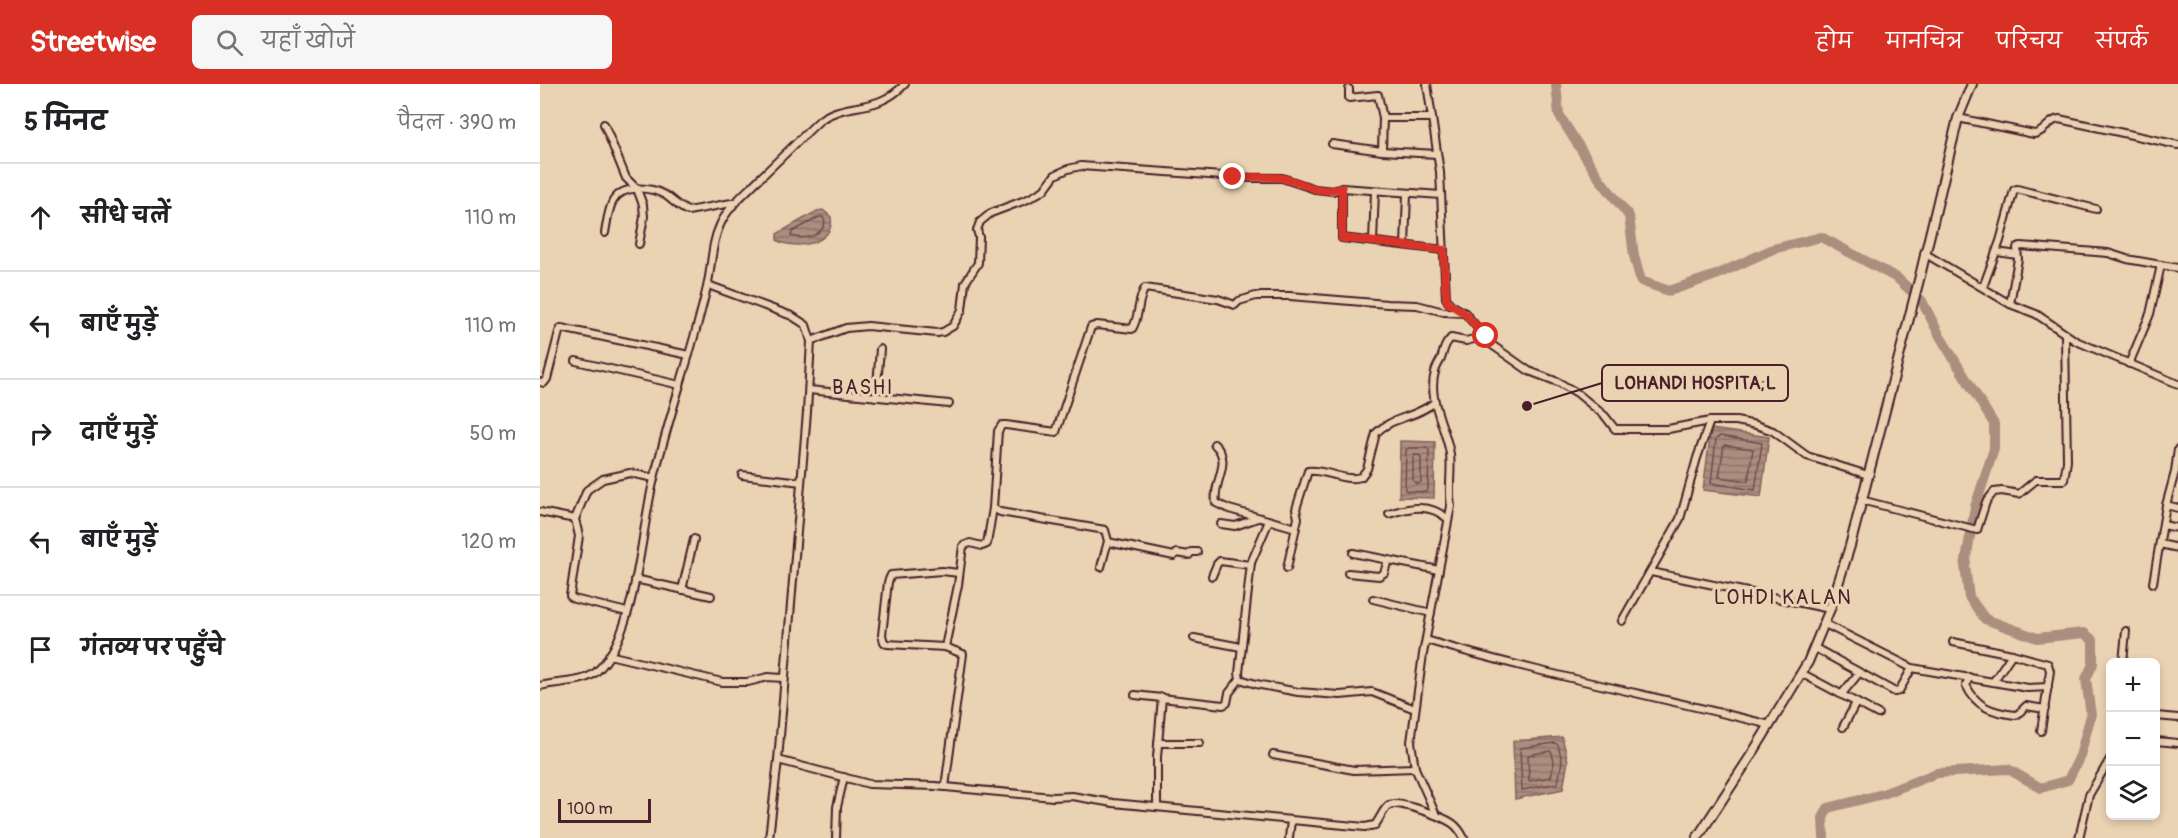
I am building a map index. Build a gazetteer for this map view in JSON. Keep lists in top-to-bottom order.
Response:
{
  "districts": ["BASHI", "LOHDI KALAN"],
  "places": ["LOHANDI HOSPITA;L"],
  "scale_bar": "100 m",
  "page": {
    "header": "Streetwise",
    "search": "यहाँ खोजें",
    "nav": [
      "होम",
      "मानचित्र",
      "परिचय",
      "संपर्क"
    ],
    "heading": ["5 मिनट", "पैदल · 390 m"],
    "list": [
      ["सीधे चलें", "110 m"],
      ["बाएँ मुड़ें", "110 m"],
      ["दाएँ मुड़ें", "50 m"],
      ["बाएँ मुड़ें", "120 m"],
      "गंतव्य पर पहुँचे"
    ],
    "map_buttons": ["+", "−"],
    "scale": "100 m"
  }
}
